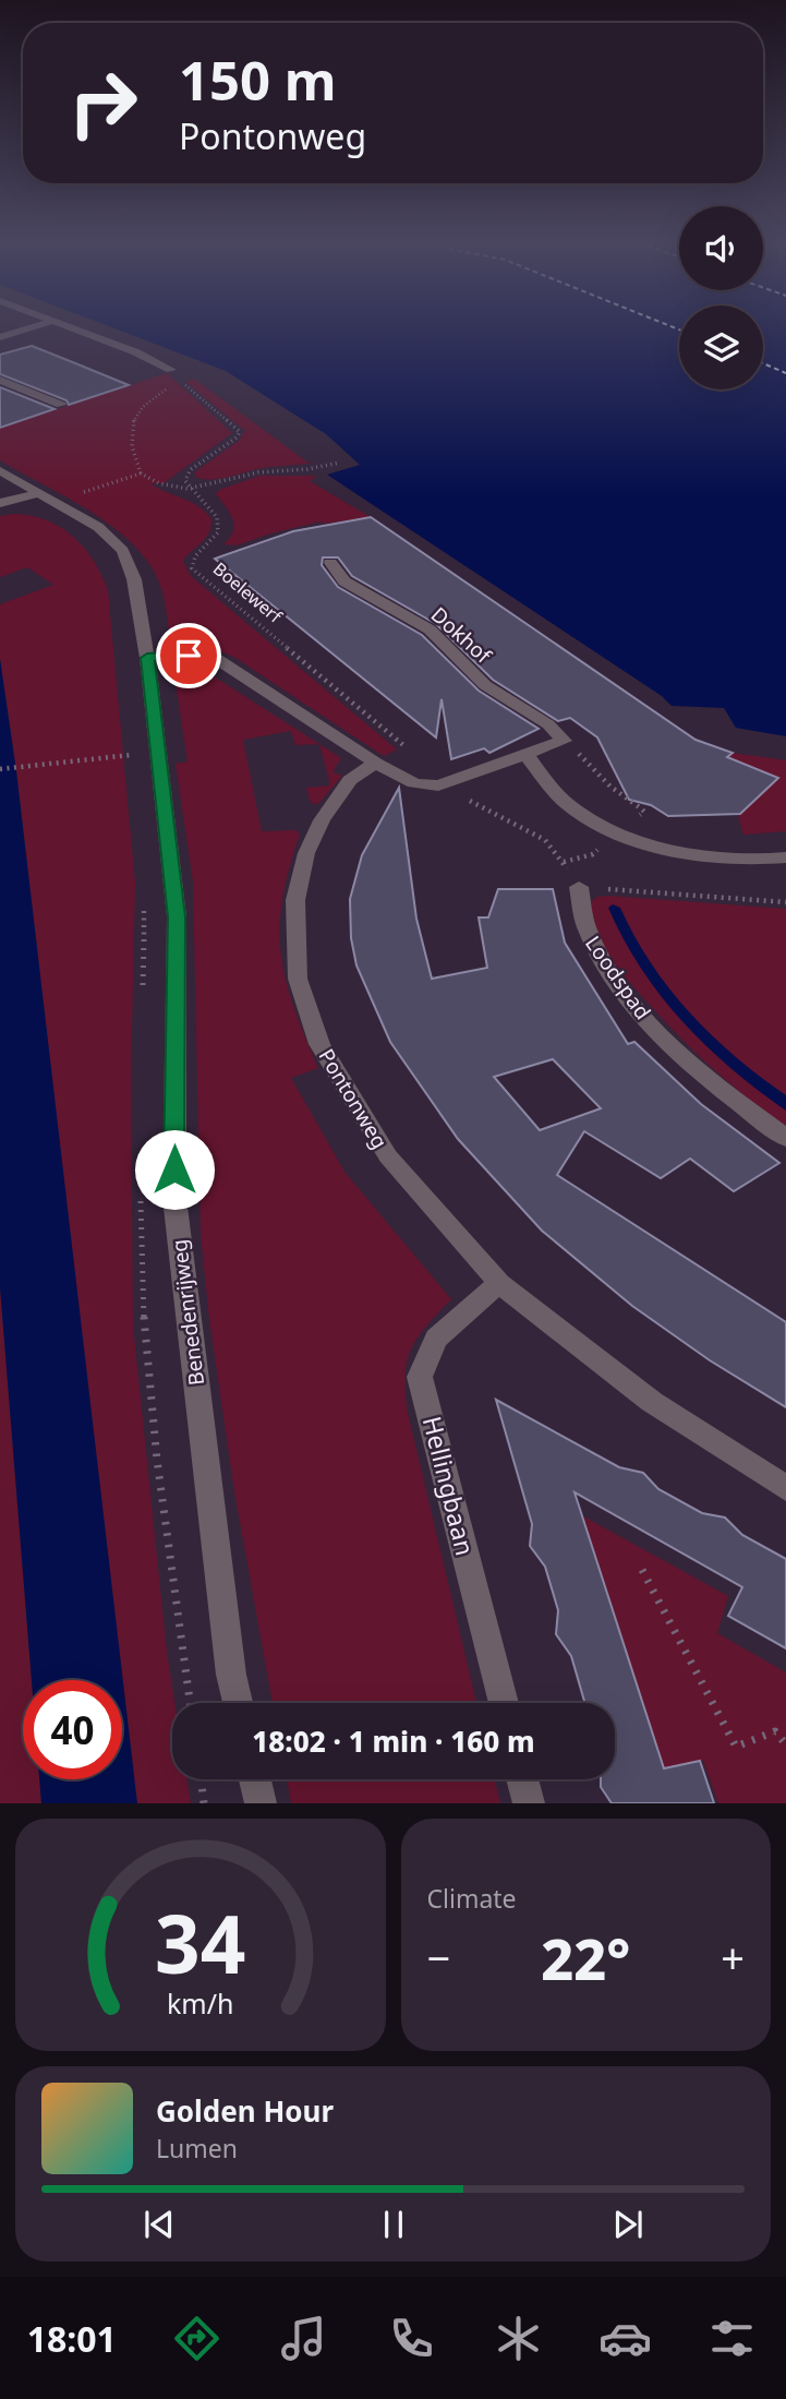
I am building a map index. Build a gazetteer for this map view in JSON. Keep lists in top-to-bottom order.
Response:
{
  "streets": {
    "street": [
      "Dokhof",
      "Loodspad",
      "Pontonweg",
      "Benedenrijweg",
      "Hellingbaan"
    ],
    "path": ["Boelewerf"]
  },
  "crossings": [
    ["Pontonweg", "Hellingbaan"]
  ],
  "page": {
    "turn": ["150 m", "Pontonweg"],
    "limit": "40",
    "trip": "18:02 · 1 min · 160 m",
    "tile": "Climate",
    "heat": ["−", "22°", "+"],
    "song": ["Golden Hour", "Lumen"],
    "tabs": "18:01",
    "gauge": ["34", "km/h"]
  }
}
